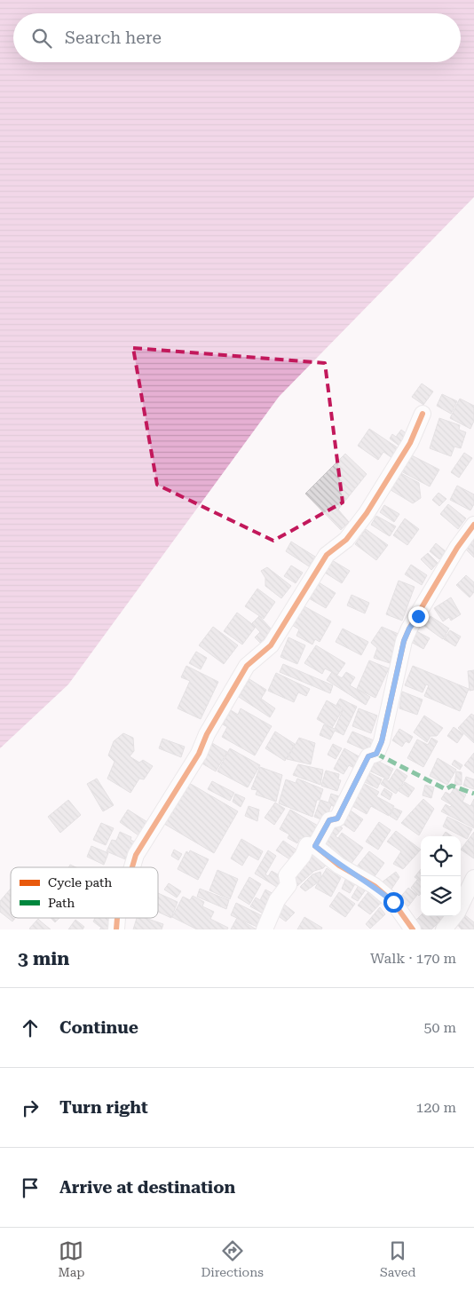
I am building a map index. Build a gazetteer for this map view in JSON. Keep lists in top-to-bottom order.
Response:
{
  "legend": ["Cycle path", "Path"],
  "page": {
    "search": "Search here",
    "heading": ["3 min", "Walk · 170 m"],
    "list": [
      ["Continue", "50 m"],
      ["Turn right", "120 m"],
      "Arrive at destination"
    ],
    "nav": ["Map", "Directions", "Saved"]
  }
}
